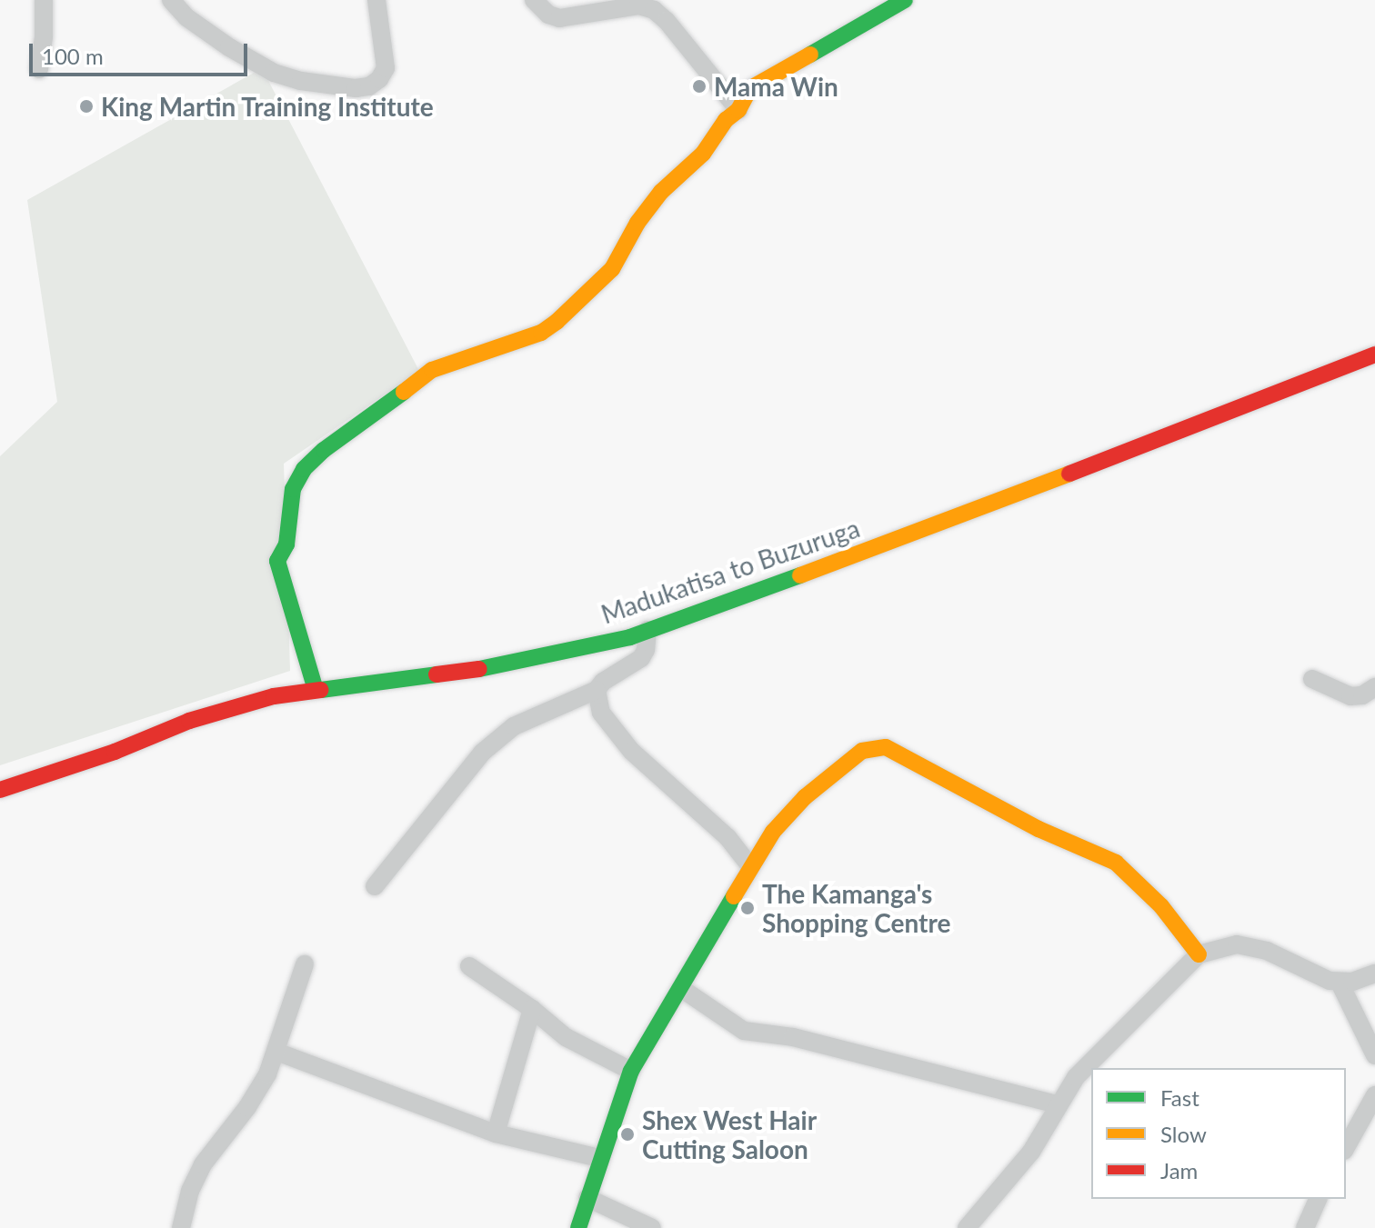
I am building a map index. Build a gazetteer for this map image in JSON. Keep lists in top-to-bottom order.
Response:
{
  "streets": {
    "street": ["Madukatisa to Buzuruga"]
  },
  "places": [
    "Mama Win",
    "King Martin Training Institute",
    "The Kamanga's Shopping Centre",
    "Shex West Hair Cutting Saloon"
  ],
  "legend": ["Fast", "Slow", "Jam"],
  "scale_bar": "100 m"
}
